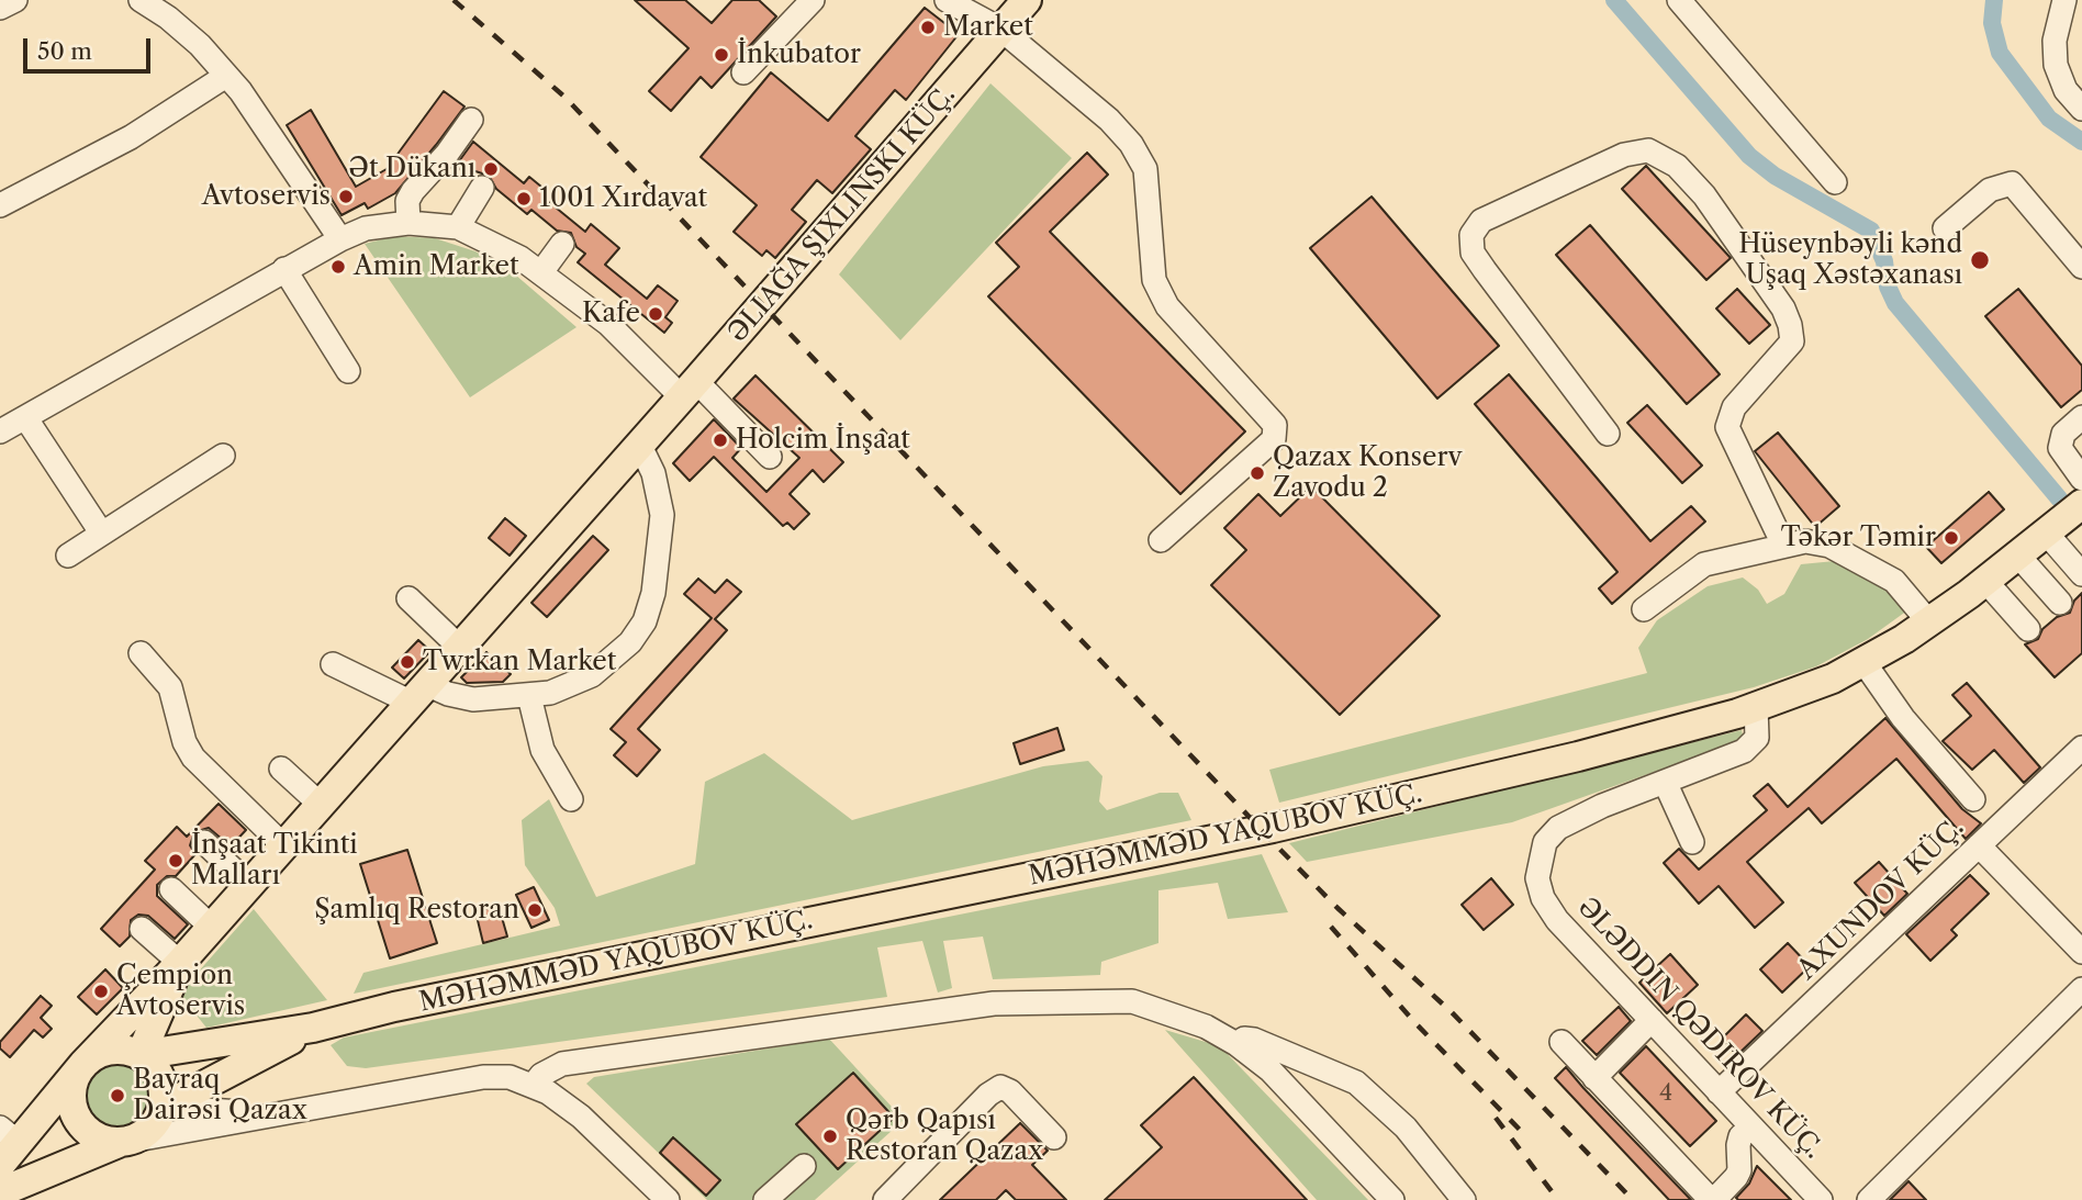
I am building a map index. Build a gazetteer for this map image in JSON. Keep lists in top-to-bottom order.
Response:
{
  "streets": {
    "main road": ["MƏHƏMMƏD YAQUBOV KÜÇ."],
    "street": ["AXUNDOV KÜÇ.", "ƏLƏDDIN QƏDIROV KÜÇ."]
  },
  "crossings": [
    ["MƏHƏMMƏD YAQUBOV KÜÇ.", "ƏLƏDDIN QƏDIROV KÜÇ."],
    ["AXUNDOV KÜÇ.", "ƏLƏDDIN QƏDIROV KÜÇ."]
  ],
  "places": [
    "Market",
    "İnkubator",
    "Ət Dükanı",
    "Avtoservis",
    "1001 Xırdavat",
    "Hüseynbəyli kənd Uşaq Xəstəxanası",
    "Amin Market",
    "Kafe",
    "Holcim İnşaat",
    "Qazax Konserv Zavodu 2",
    "Təkər Təmir",
    "Twrkan Market",
    "İnşaat Tikinti Malları",
    "Şamlıq Restoran",
    "Çempion Avtoservis",
    "Bayraq Dairəsi Qazax",
    "Qərb Qapısı Restoran Qazax"
  ],
  "house_numbers": ["4"],
  "scale_bar": "50 m"
}
